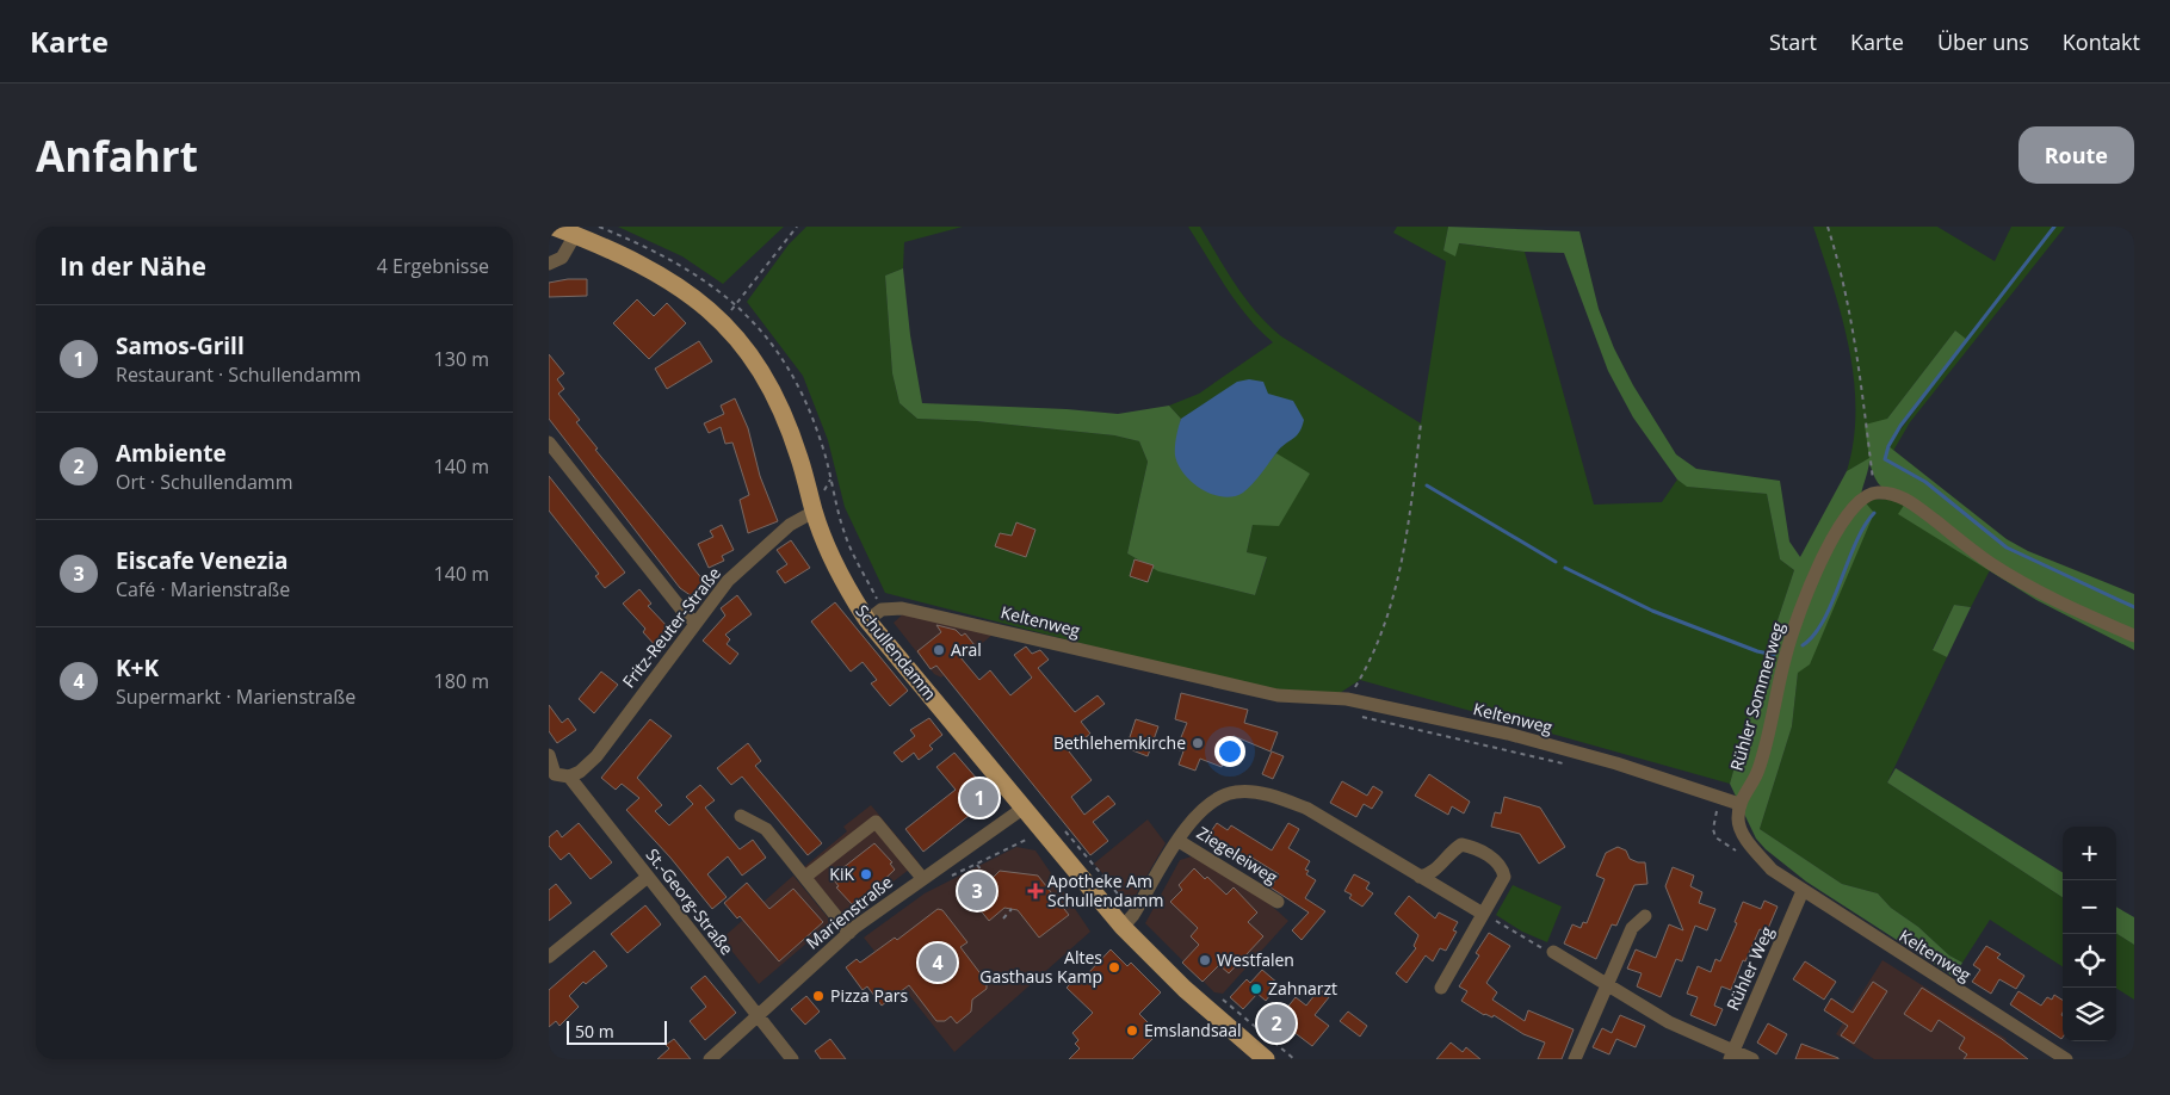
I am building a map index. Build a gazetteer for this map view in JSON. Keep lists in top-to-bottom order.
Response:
{
  "streets": {
    "main road": ["Schullendamm"],
    "street": [
      "Keltenweg",
      "Fritz-Reuter-Straße",
      "Rühler Sommerweg",
      "Ziegeleiweg",
      "St.-Georg-Straße",
      "Marienstraße",
      "Rühler Weg"
    ]
  },
  "crossings": [
    ["Keltenweg", "Schullendamm"],
    ["Keltenweg", "Rühler Sommerweg"],
    ["Keltenweg", "Rühler Weg"],
    ["Fritz-Reuter-Straße", "Schullendamm"],
    ["Fritz-Reuter-Straße", "St.-Georg-Straße"],
    ["Schullendamm", "Marienstraße"],
    ["St.-Georg-Straße", "Marienstraße"]
  ],
  "places": {
    "other": [
      "Aral",
      "Bethlehemkirche",
      "KiK",
      "Westfalen",
      "Altes Gasthaus Kamp",
      "Zahnarzt",
      "Pizza Pars",
      "Emslandsaal"
    ],
    "health": ["Apotheke Am Schullendamm"]
  },
  "scale_bar": "50 m",
  "page": {
    "header": "Karte",
    "nav": [
      "Start",
      "Karte",
      "Über uns",
      "Kontakt"
    ],
    "buttons": "Route",
    "title": "Anfahrt",
    "heading": ["In der Nähe", "4 Ergebnisse"],
    "list": [
      {
        "mark": "1",
        "name": "Samos-Grill",
        "note": "Restaurant · Schullendamm",
        "value": "130 m"
      },
      {
        "mark": "2",
        "name": "Ambiente",
        "note": "Ort · Schullendamm",
        "value": "140 m"
      },
      {
        "mark": "3",
        "name": "Eiscafe Venezia",
        "note": "Café · Marienstraße",
        "value": "140 m"
      },
      {
        "mark": "4",
        "name": "K+K",
        "note": "Supermarkt · Marienstraße",
        "value": "180 m"
      }
    ],
    "pins": [
      "1",
      "3",
      "4",
      "2"
    ],
    "map_buttons": ["+", "−"],
    "scale": "50 m"
  }
}
